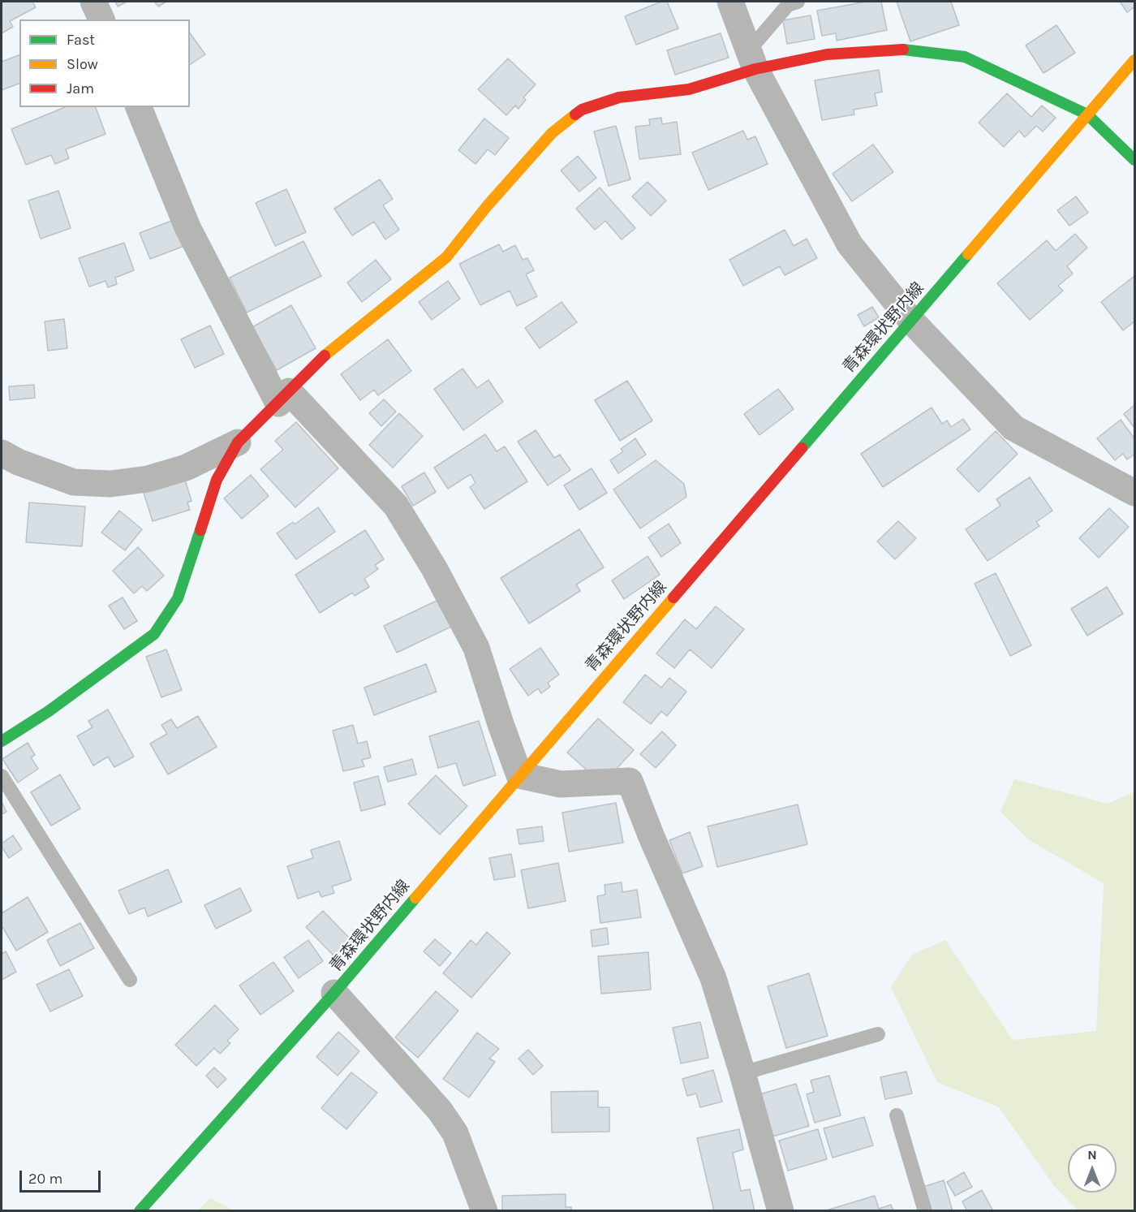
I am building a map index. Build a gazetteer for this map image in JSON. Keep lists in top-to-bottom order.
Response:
{
  "streets": {
    "main road": ["青森環状野内線"]
  },
  "legend": ["Fast", "Slow", "Jam"],
  "scale_bar": "20 m",
  "north": "top"
}
